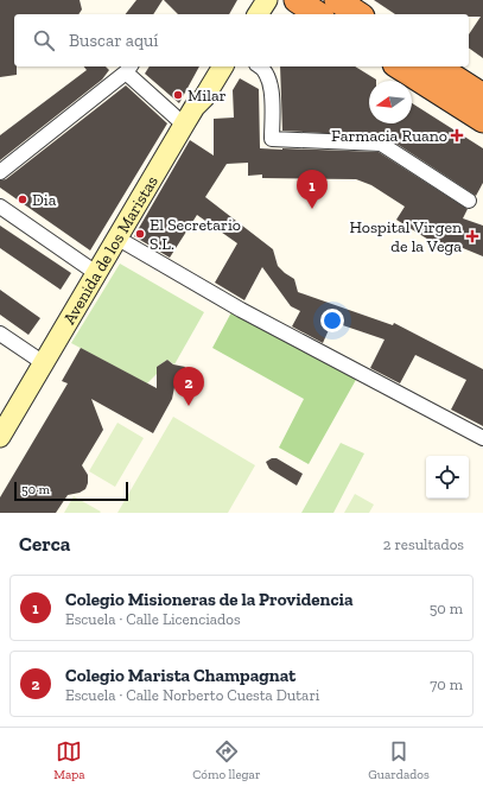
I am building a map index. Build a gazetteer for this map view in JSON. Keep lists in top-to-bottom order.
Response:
{
  "streets": {
    "main road": ["Avenida de los Maristas"]
  },
  "places": {
    "other": ["Milar", "Dia", "El Secretario S.L."],
    "health": ["Farmacia Ruano", "Hospital Virgen de la Vega"]
  },
  "scale_bar": "50 m",
  "north": "left",
  "page": {
    "search": "Buscar aquí",
    "pins": ["1", "2"],
    "scale": "50 m",
    "heading": ["Cerca", "2 resultados"],
    "list": [
      {
        "mark": "1",
        "name": "Colegio Misioneras de la Providencia",
        "note": "Escuela · Calle Licenciados",
        "value": "50 m"
      },
      {
        "mark": "2",
        "name": "Colegio Marista Champagnat",
        "note": "Escuela · Calle Norberto Cuesta Dutari",
        "value": "70 m"
      }
    ],
    "nav": ["Mapa", "Cómo llegar", "Guardados"]
  }
}
